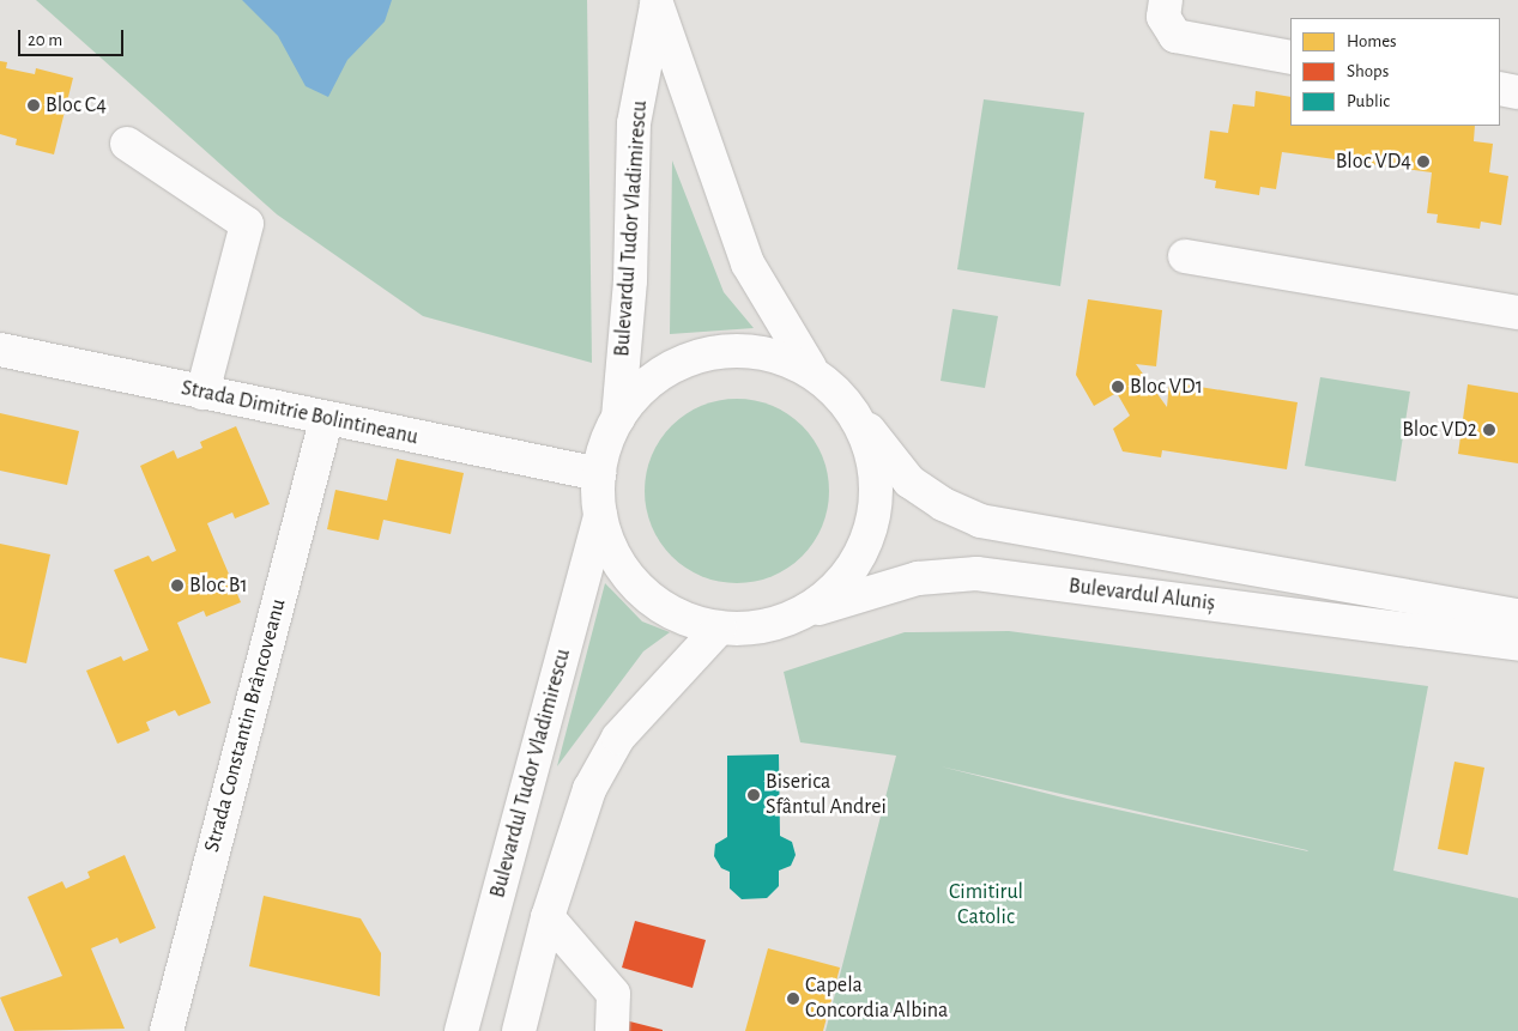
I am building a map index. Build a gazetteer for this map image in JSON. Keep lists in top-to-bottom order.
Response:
{
  "streets": {
    "main road": [
      "Bulevardul Tudor Vladimirescu",
      "Strada Dimitrie Bolintineanu",
      "Bulevardul Aluniș",
      "Strada Constantin Brâncoveanu"
    ]
  },
  "crossings": [
    ["Strada Dimitrie Bolintineanu", "Strada Constantin Brâncoveanu"]
  ],
  "parks": ["Cimitirul Catolic"],
  "places": [
    "Bloc C4",
    "Bloc VD4",
    "Bloc VD1",
    "Bloc VD2",
    "Bloc B1",
    "Biserica Sfântul Andrei",
    "Capela Concordia Albina"
  ],
  "legend": ["Homes", "Shops", "Public"],
  "scale_bar": "20 m"
}
